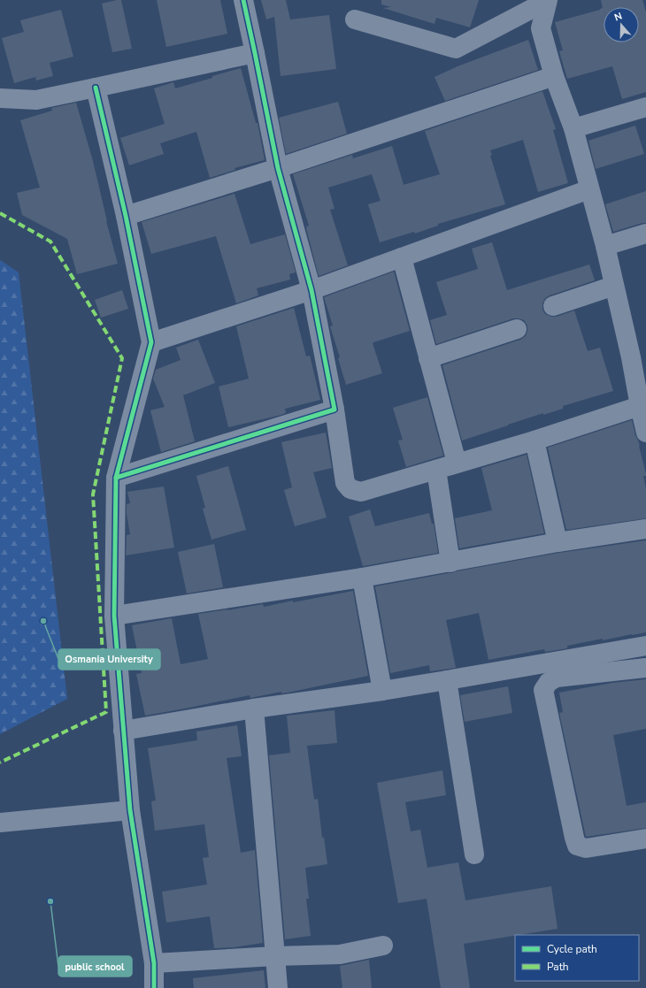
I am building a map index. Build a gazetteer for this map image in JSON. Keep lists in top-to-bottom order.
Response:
{
  "places": ["Osmania University", "public school"],
  "legend": ["Cycle path", "Path"],
  "north": "top"
}
